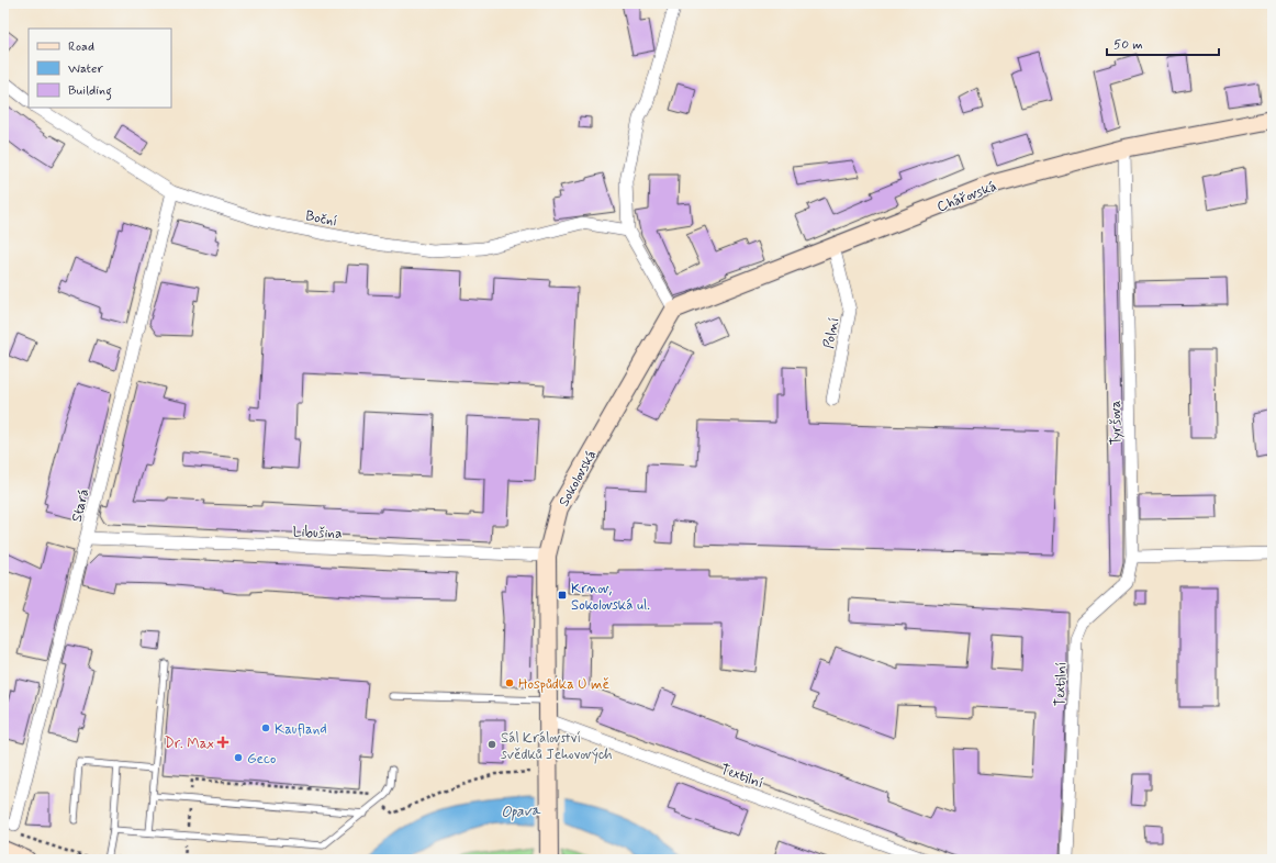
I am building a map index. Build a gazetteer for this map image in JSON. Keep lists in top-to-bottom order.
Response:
{
  "streets": {
    "street": [
      "Chářovská",
      "Boční",
      "Polní",
      "Tyršova",
      "Sokolovská",
      "Stará",
      "Libušina",
      "Textilní"
    ]
  },
  "crossings": [
    ["Chářovská", "Polní"],
    ["Chářovská", "Tyršova"],
    ["Chářovská", "Sokolovská"],
    ["Boční", "Stará"],
    ["Tyršova", "Textilní"],
    ["Sokolovská", "Libušina"],
    ["Sokolovská", "Textilní"],
    ["Stará", "Libušina"]
  ],
  "water": ["Opava"],
  "places": {
    "transit": ["Krnov, Sokolovská ul."],
    "other": [
      "Hospůdka U mě",
      "Kaufland",
      "Sál Království svědků Jehovových",
      "Geco"
    ],
    "health": ["Dr. Max"]
  },
  "legend": ["Road", "Water", "Building"],
  "scale_bar": "50 m"
}
